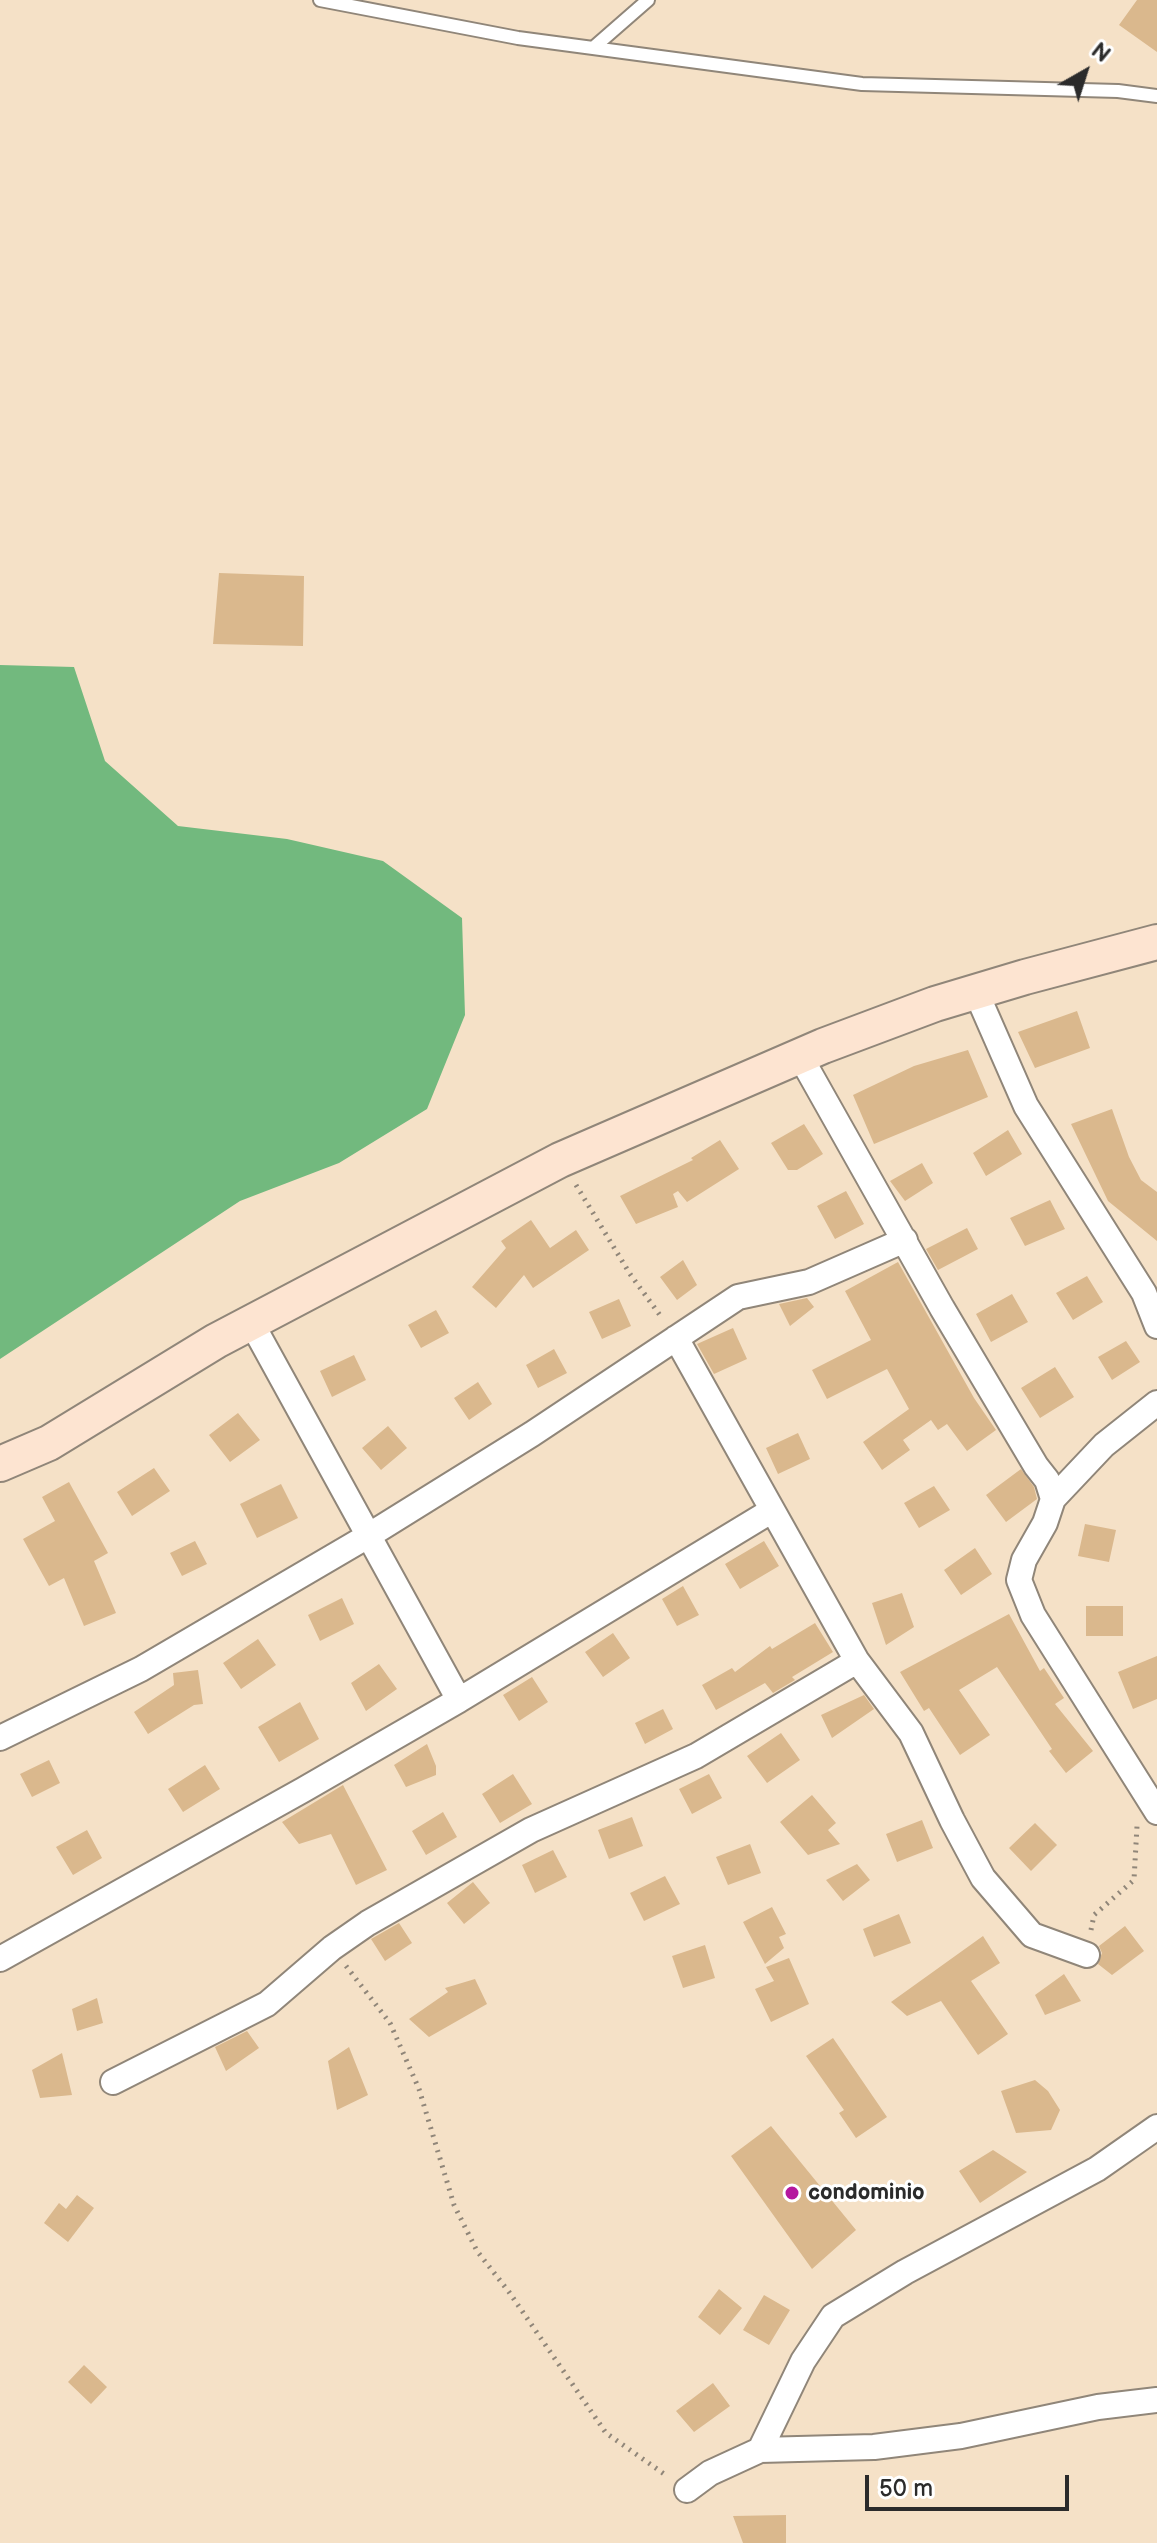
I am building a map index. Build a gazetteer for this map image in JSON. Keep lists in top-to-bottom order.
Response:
{
  "places": ["condominio"],
  "scale_bar": "50 m",
  "north": "top right"
}
